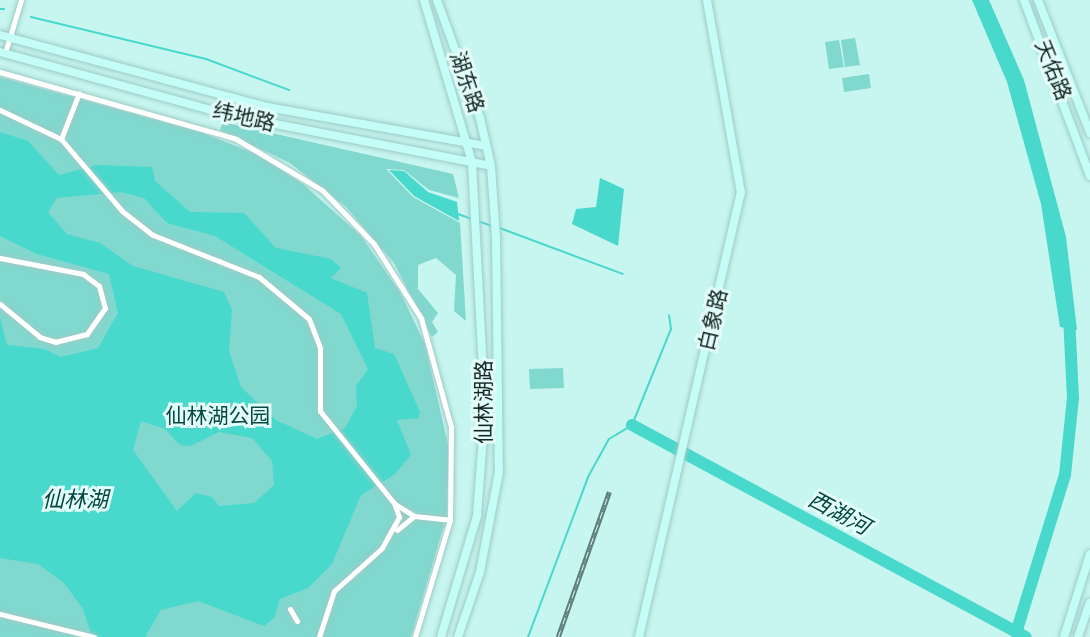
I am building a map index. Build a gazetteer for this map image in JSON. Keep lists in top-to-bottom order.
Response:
{
  "streets": {
    "main road": [
      "天佑路",
      "湖东路",
      "纬地路",
      "白象路",
      "仙林湖路"
    ]
  },
  "crossings": [
    ["湖东路", "纬地路"],
    ["湖东路", "仙林湖路"],
    ["纬地路", "仙林湖路"]
  ],
  "water": ["仙林湖", "西湖河"],
  "parks": ["仙林湖公园"]
}
